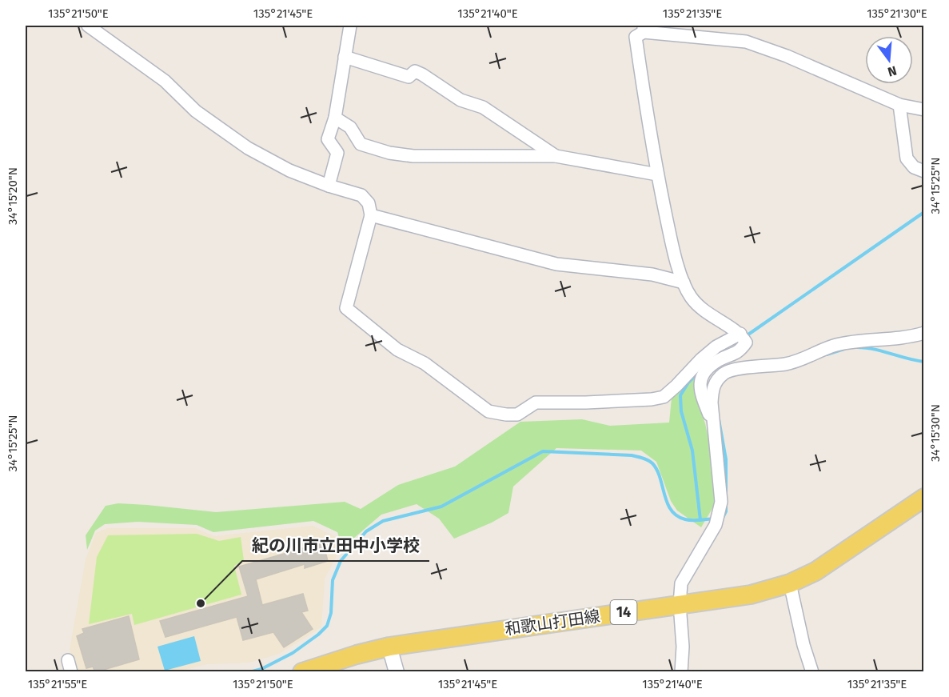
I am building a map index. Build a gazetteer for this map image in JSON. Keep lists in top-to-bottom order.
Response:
{
  "streets": {
    "main road": ["14", "和歌山打田線"]
  },
  "places": ["紀の川市立田中小学校"],
  "north": "bottom",
  "coordinates": [
    "135°21'50\"E",
    "135°21'45\"E",
    "135°21'40\"E",
    "135°21'35\"E",
    "135°21'30\"E",
    "34°15'25\"N",
    "34°15'20\"N",
    "34°15'30\"N",
    "135°21'55\"E"
  ]
}
